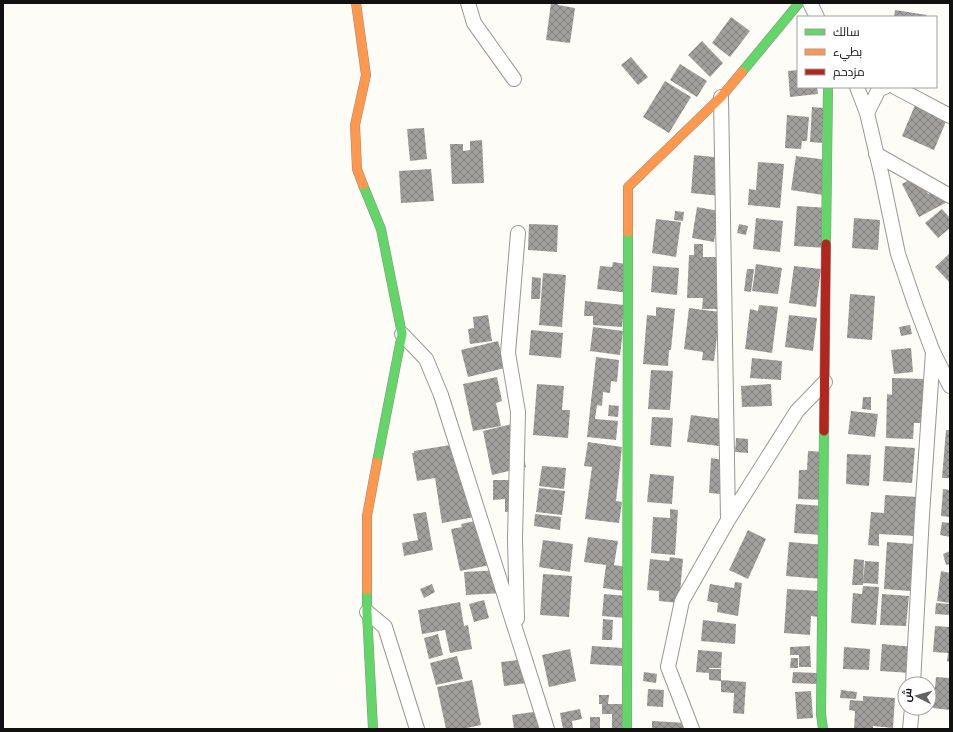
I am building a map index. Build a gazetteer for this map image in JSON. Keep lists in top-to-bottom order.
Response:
{
  "legend": ["سالك", "بطيء", "مزدحم"],
  "north": "left"
}
